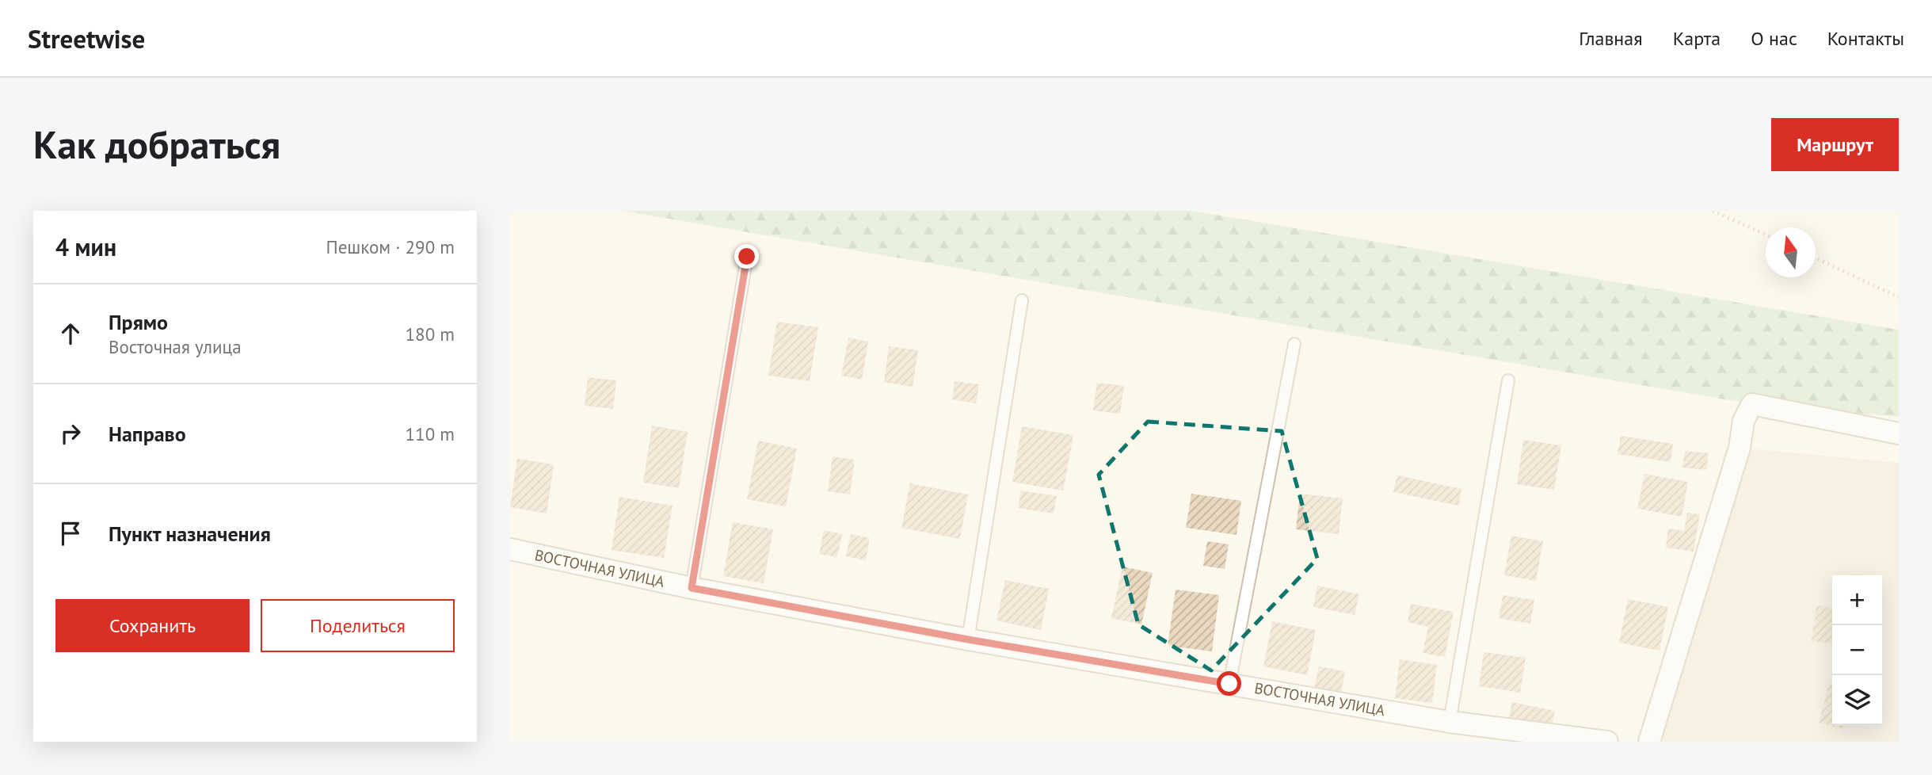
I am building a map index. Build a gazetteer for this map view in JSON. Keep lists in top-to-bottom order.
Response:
{
  "streets": {
    "street": ["ВОСТОЧНАЯ УЛИЦА"]
  },
  "north": "top",
  "page": {
    "header": "Streetwise",
    "nav": [
      "Главная",
      "Карта",
      "О нас",
      "Контакты"
    ],
    "buttons": [
      "Маршрут",
      ["Сохранить", "Поделиться"]
    ],
    "title": "Как добраться",
    "heading": ["4 мин", "Пешком · 290 m"],
    "list": [
      ["Прямо", "Восточная улица", "180 m"],
      ["Направо", "110 m"],
      "Пункт назначения"
    ],
    "map_buttons": ["+", "−"]
  }
}
